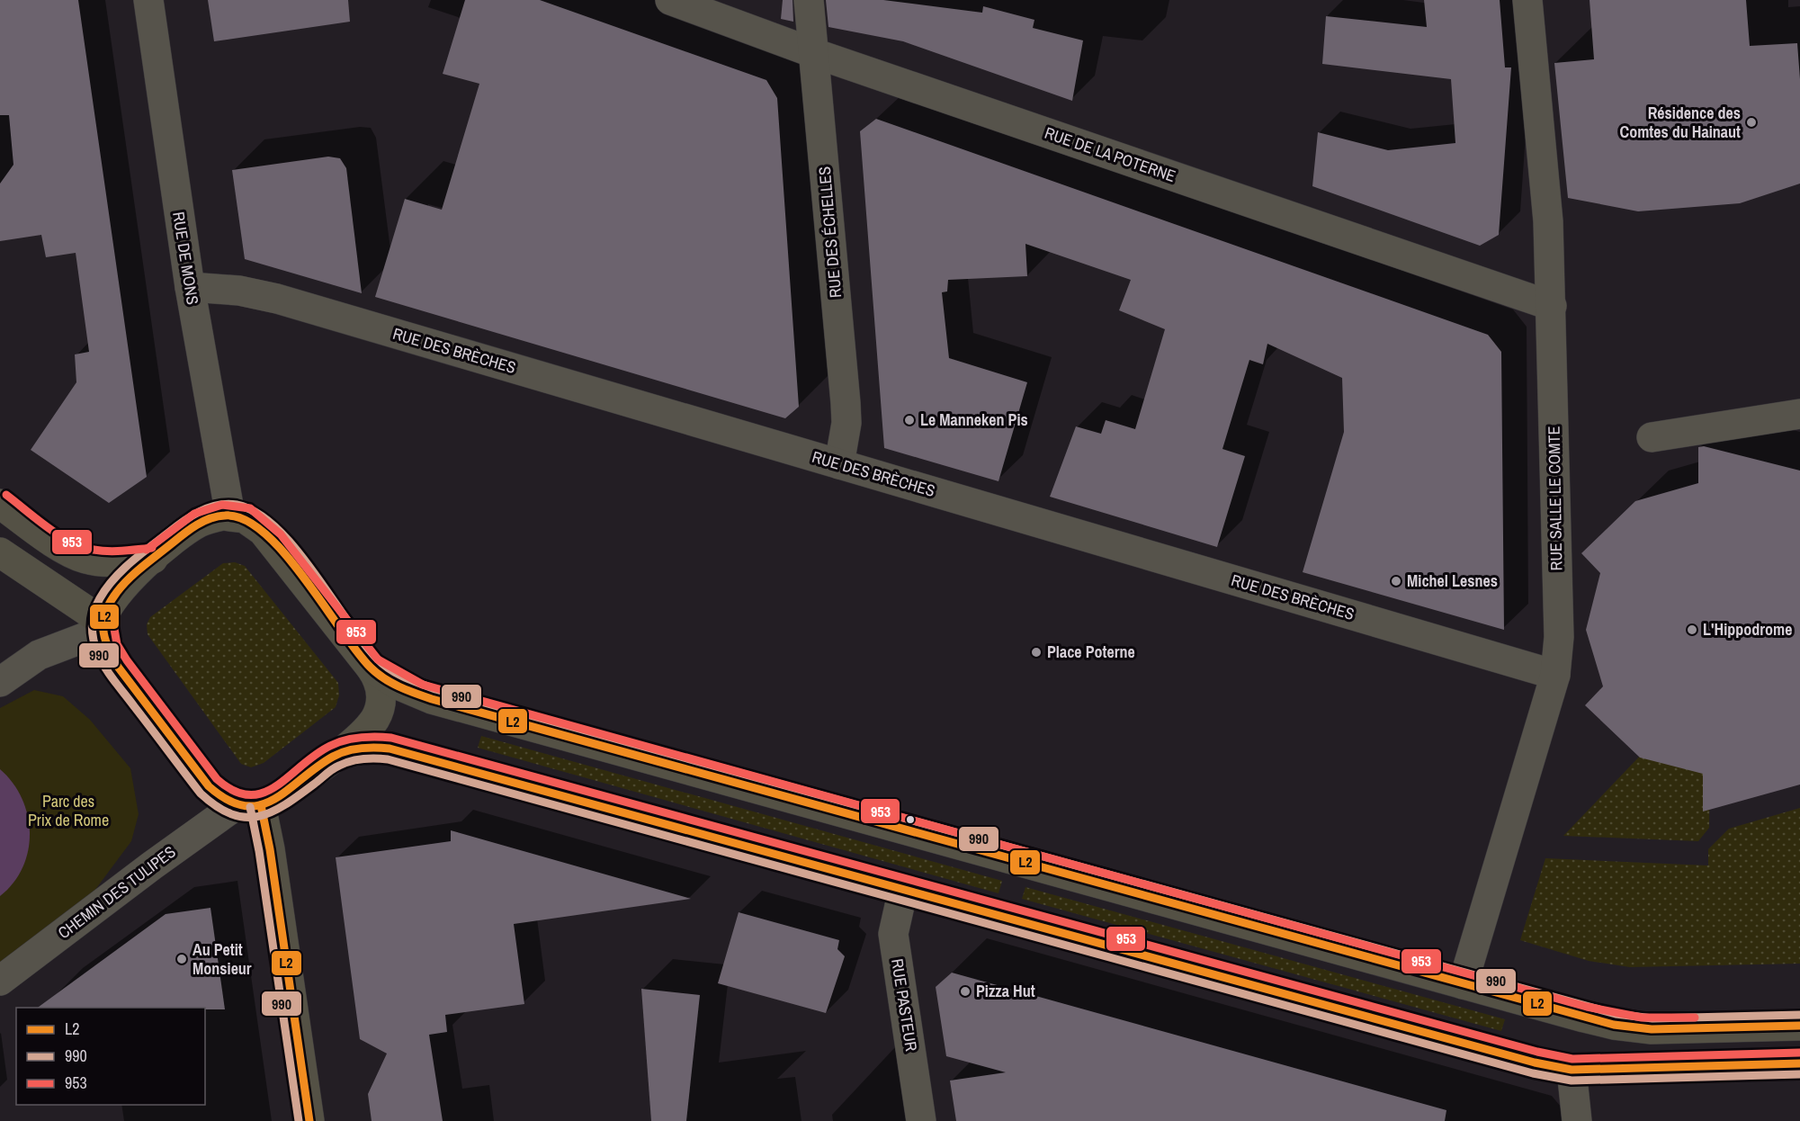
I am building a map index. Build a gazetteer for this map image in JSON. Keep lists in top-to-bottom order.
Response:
{
  "streets": {
    "street": [
      "RUE DE LA POTERNE",
      "RUE DES ÉCHELLES",
      "RUE DE MONS",
      "RUE DES BRÈCHES",
      "RUE SALLE LE COMTE",
      "CHEMIN DES TULIPES",
      "RUE PASTEUR"
    ]
  },
  "crossings": [
    ["RUE DE LA POTERNE", "RUE DES ÉCHELLES"],
    ["RUE DE LA POTERNE", "RUE SALLE LE COMTE"],
    ["RUE DES ÉCHELLES", "RUE DES BRÈCHES"],
    ["RUE DE MONS", "RUE DES BRÈCHES"],
    ["RUE DES BRÈCHES", "RUE SALLE LE COMTE"]
  ],
  "parks": ["Parc des Prix de Rome"],
  "places": [
    "Résidence des Comtes du Hainaut",
    "Le Manneken Pis",
    "Michel Lesnes",
    "L'Hippodrome",
    "Place Poterne",
    "Au Petit Monsieur",
    "Pizza Hut"
  ],
  "lines": ["transit line 953", "transit line 990", "transit line L2"],
  "legend": ["L2", "990", "953"]
}
